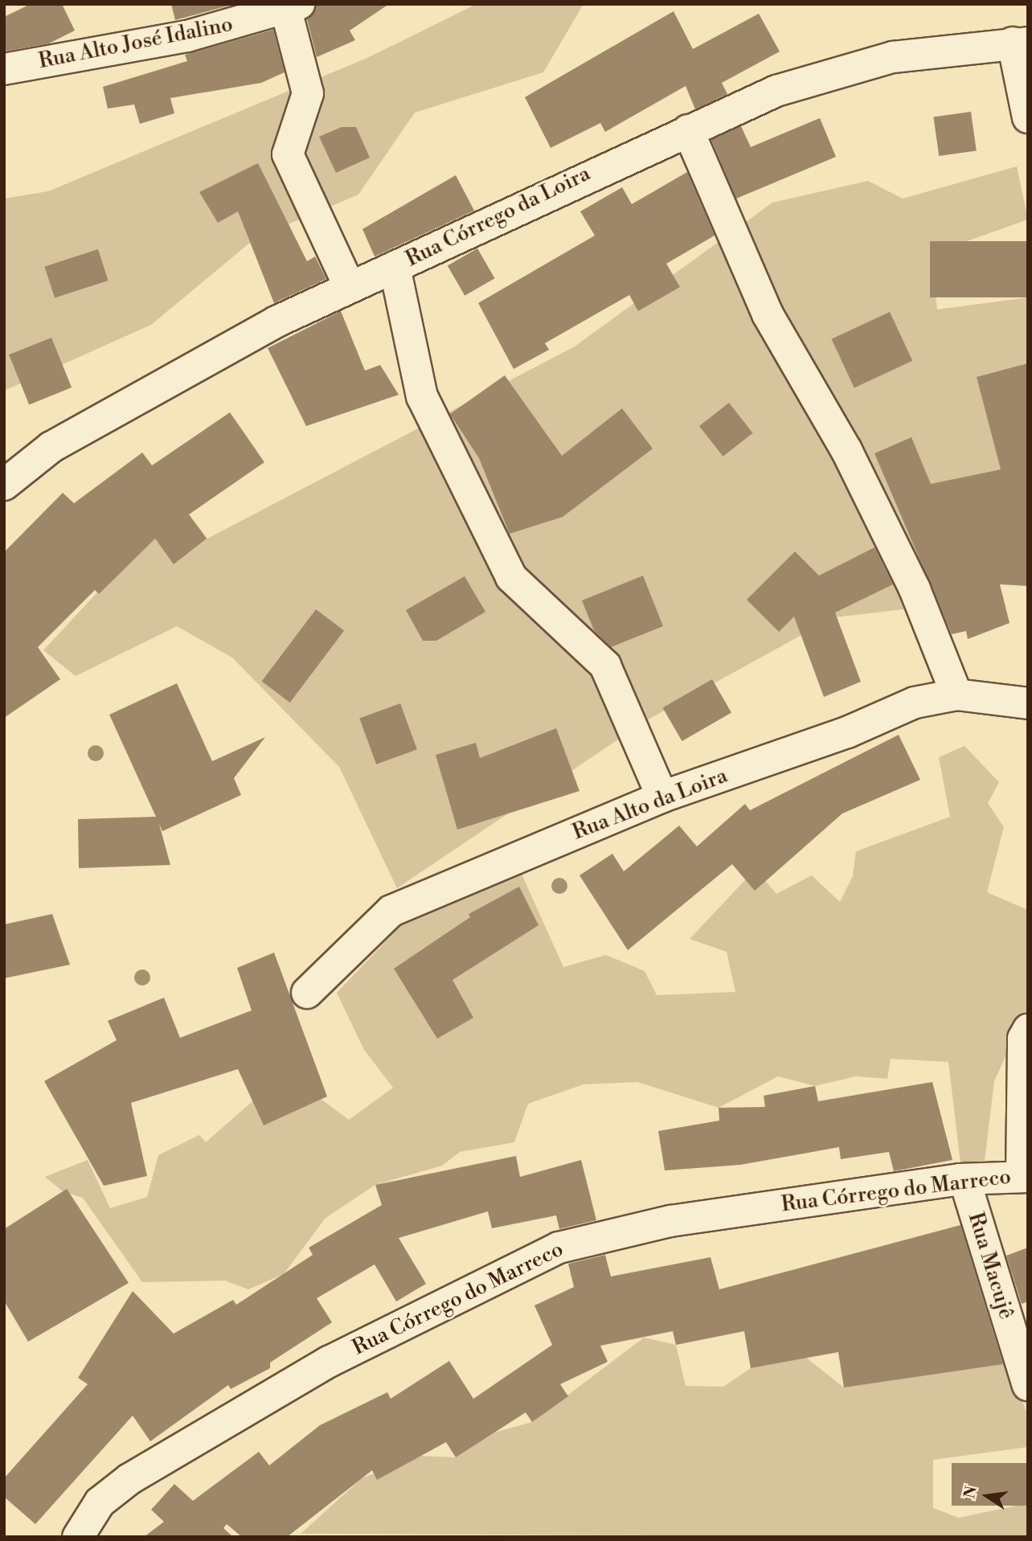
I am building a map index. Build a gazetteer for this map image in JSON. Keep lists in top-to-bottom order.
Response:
{
  "streets": {
    "street": [
      "Rua Alto José Idalino",
      "Rua Córrego da Loira",
      "Rua Alto da Loira",
      "Rua Córrego do Marreco",
      "Rua Macujê"
    ]
  },
  "crossings": [
    ["Rua Córrego do Marreco", "Rua Macujê"]
  ],
  "north": "left"
}
